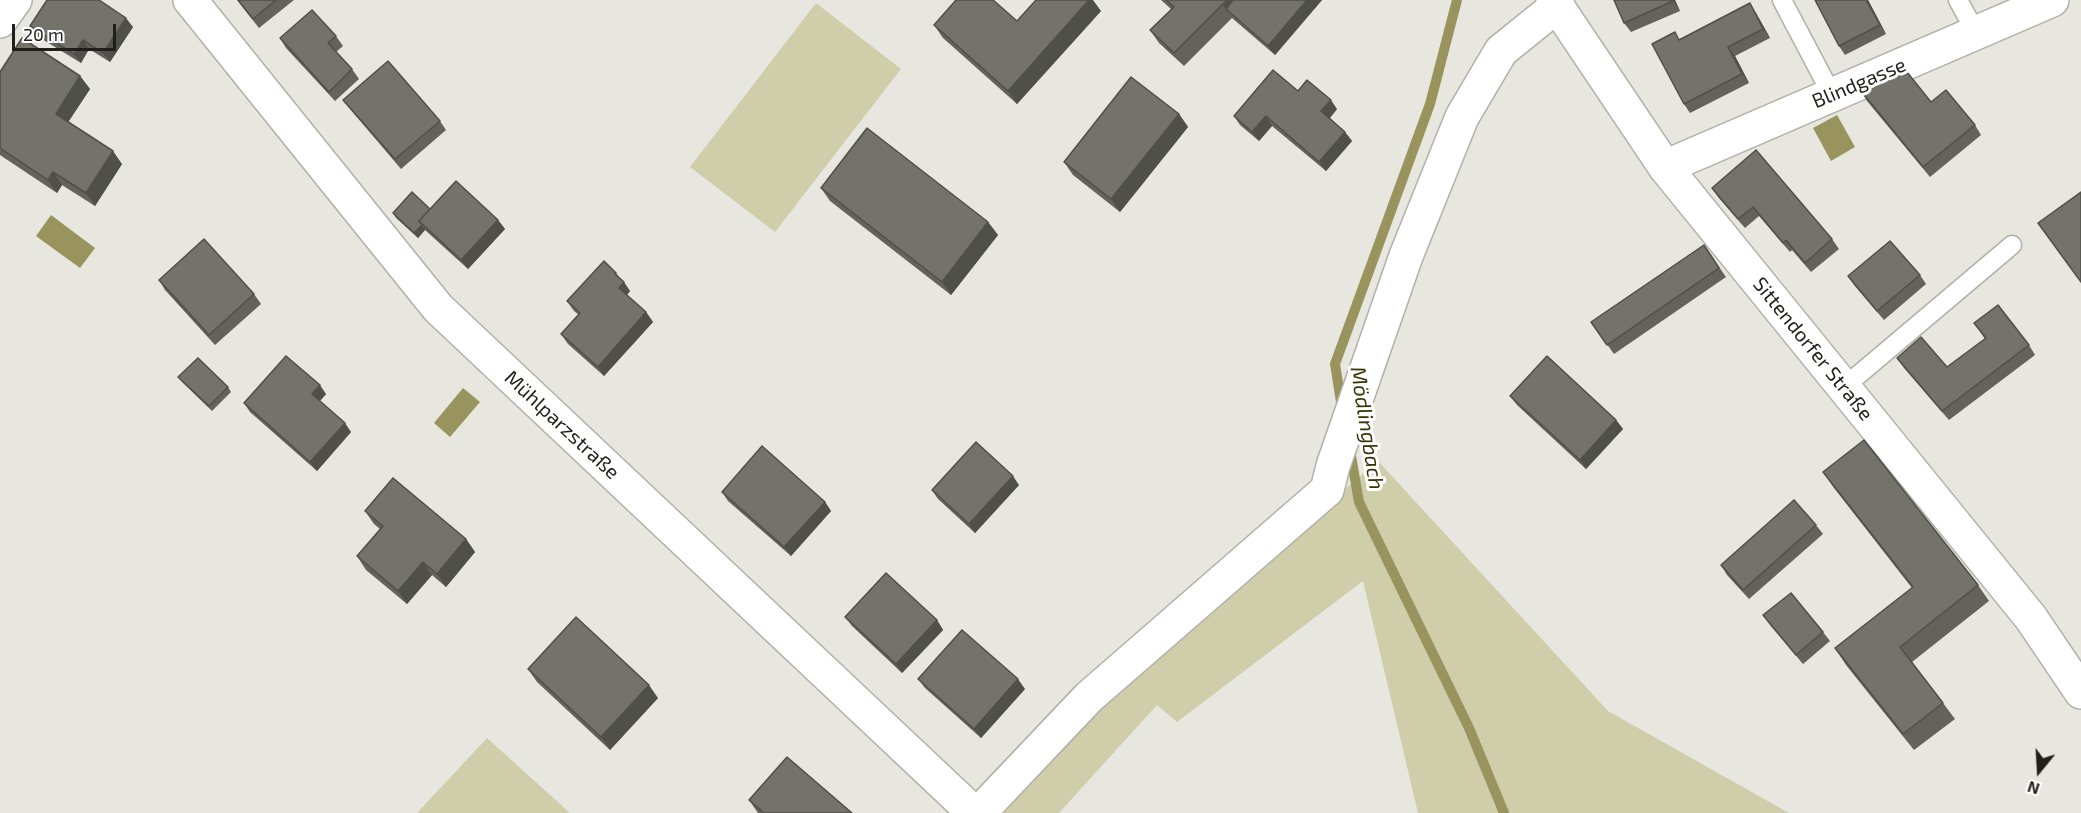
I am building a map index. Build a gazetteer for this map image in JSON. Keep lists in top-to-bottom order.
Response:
{
  "streets": {
    "street": ["Blindgasse", "Sittendorfer Straße", "Mühlparzstraße"]
  },
  "crossings": [
    ["Blindgasse", "Sittendorfer Straße"]
  ],
  "water": ["Mödlingbach"],
  "scale_bar": "20 m",
  "north": "bottom"
}
